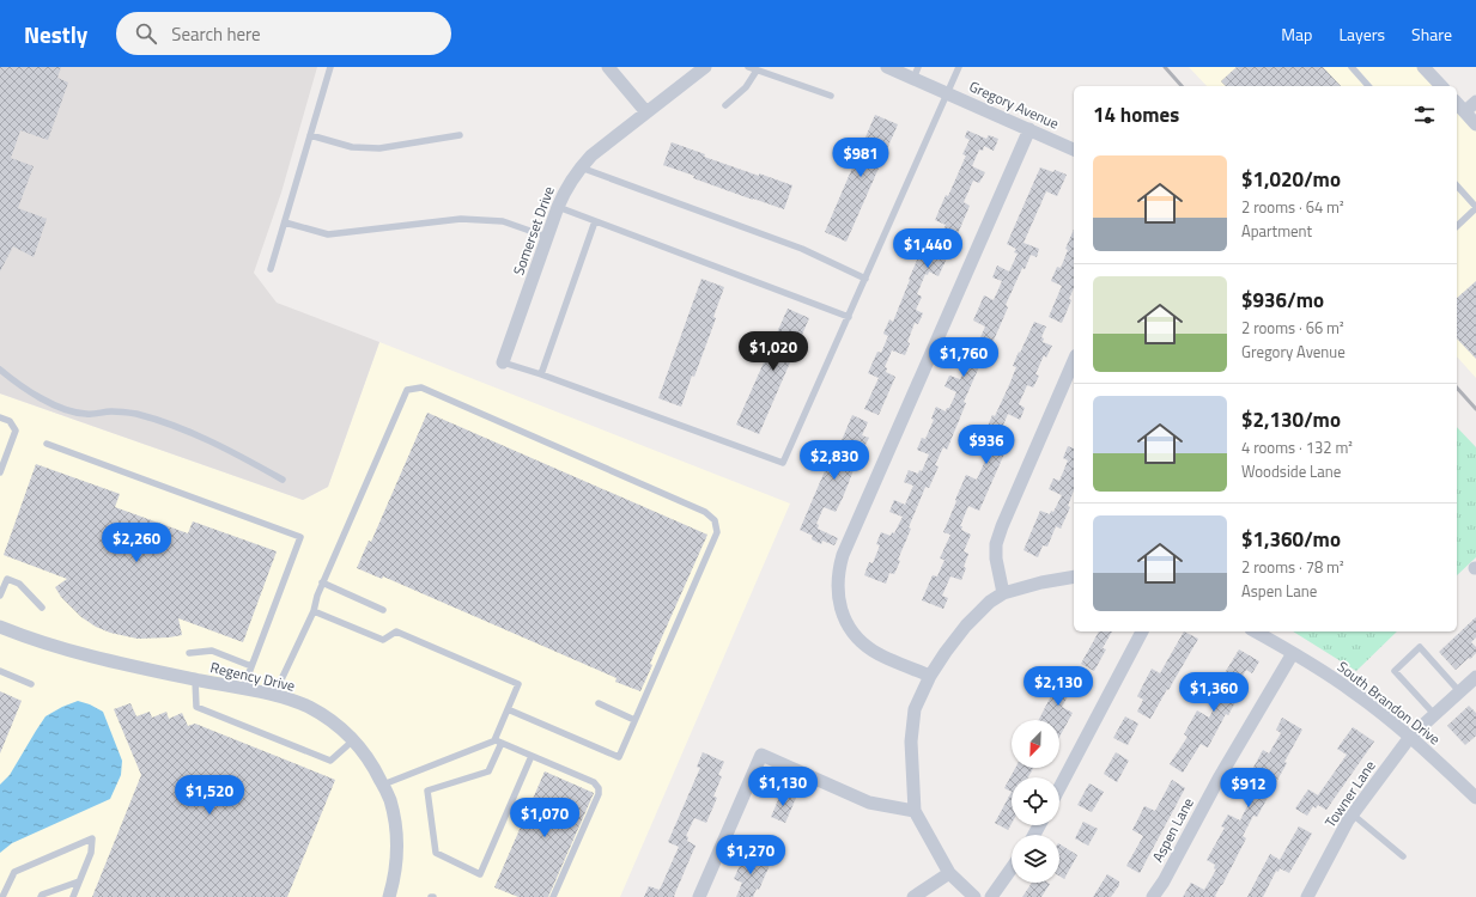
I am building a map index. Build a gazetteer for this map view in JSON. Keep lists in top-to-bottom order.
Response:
{
  "streets": {
    "street": [
      "Gregory Avenue",
      "Somerset Drive",
      "Regency Drive",
      "South Brandon Drive",
      "Towner Lane",
      "Aspen Lane"
    ]
  },
  "crossings": [
    ["South Brandon Drive", "Towner Lane"],
    ["South Brandon Drive", "Aspen Lane"]
  ],
  "north": "bottom left",
  "page": {
    "header": "Nestly",
    "search": "Search here",
    "nav": ["Map", "Layers", "Share"],
    "heading": "14 homes",
    "price": [
      "$981",
      "$1,440",
      "$1,020",
      "$1,760",
      "$936",
      "$2,830",
      "$2,260",
      "$2,130",
      "$1,360",
      "$1,130",
      "$912",
      "$1,520",
      "$1,070",
      "$1,270"
    ],
    "list": [
      {
        "name": "$1,020/mo",
        "note": "2 rooms · 64 m² · Apartment"
      },
      {
        "name": "$936/mo",
        "note": "2 rooms · 66 m² · Gregory Avenue"
      },
      {
        "name": "$2,130/mo",
        "note": "4 rooms · 132 m² · Woodside Lane"
      },
      {
        "name": "$1,360/mo",
        "note": "2 rooms · 78 m² · Aspen Lane"
      }
    ]
  }
}
